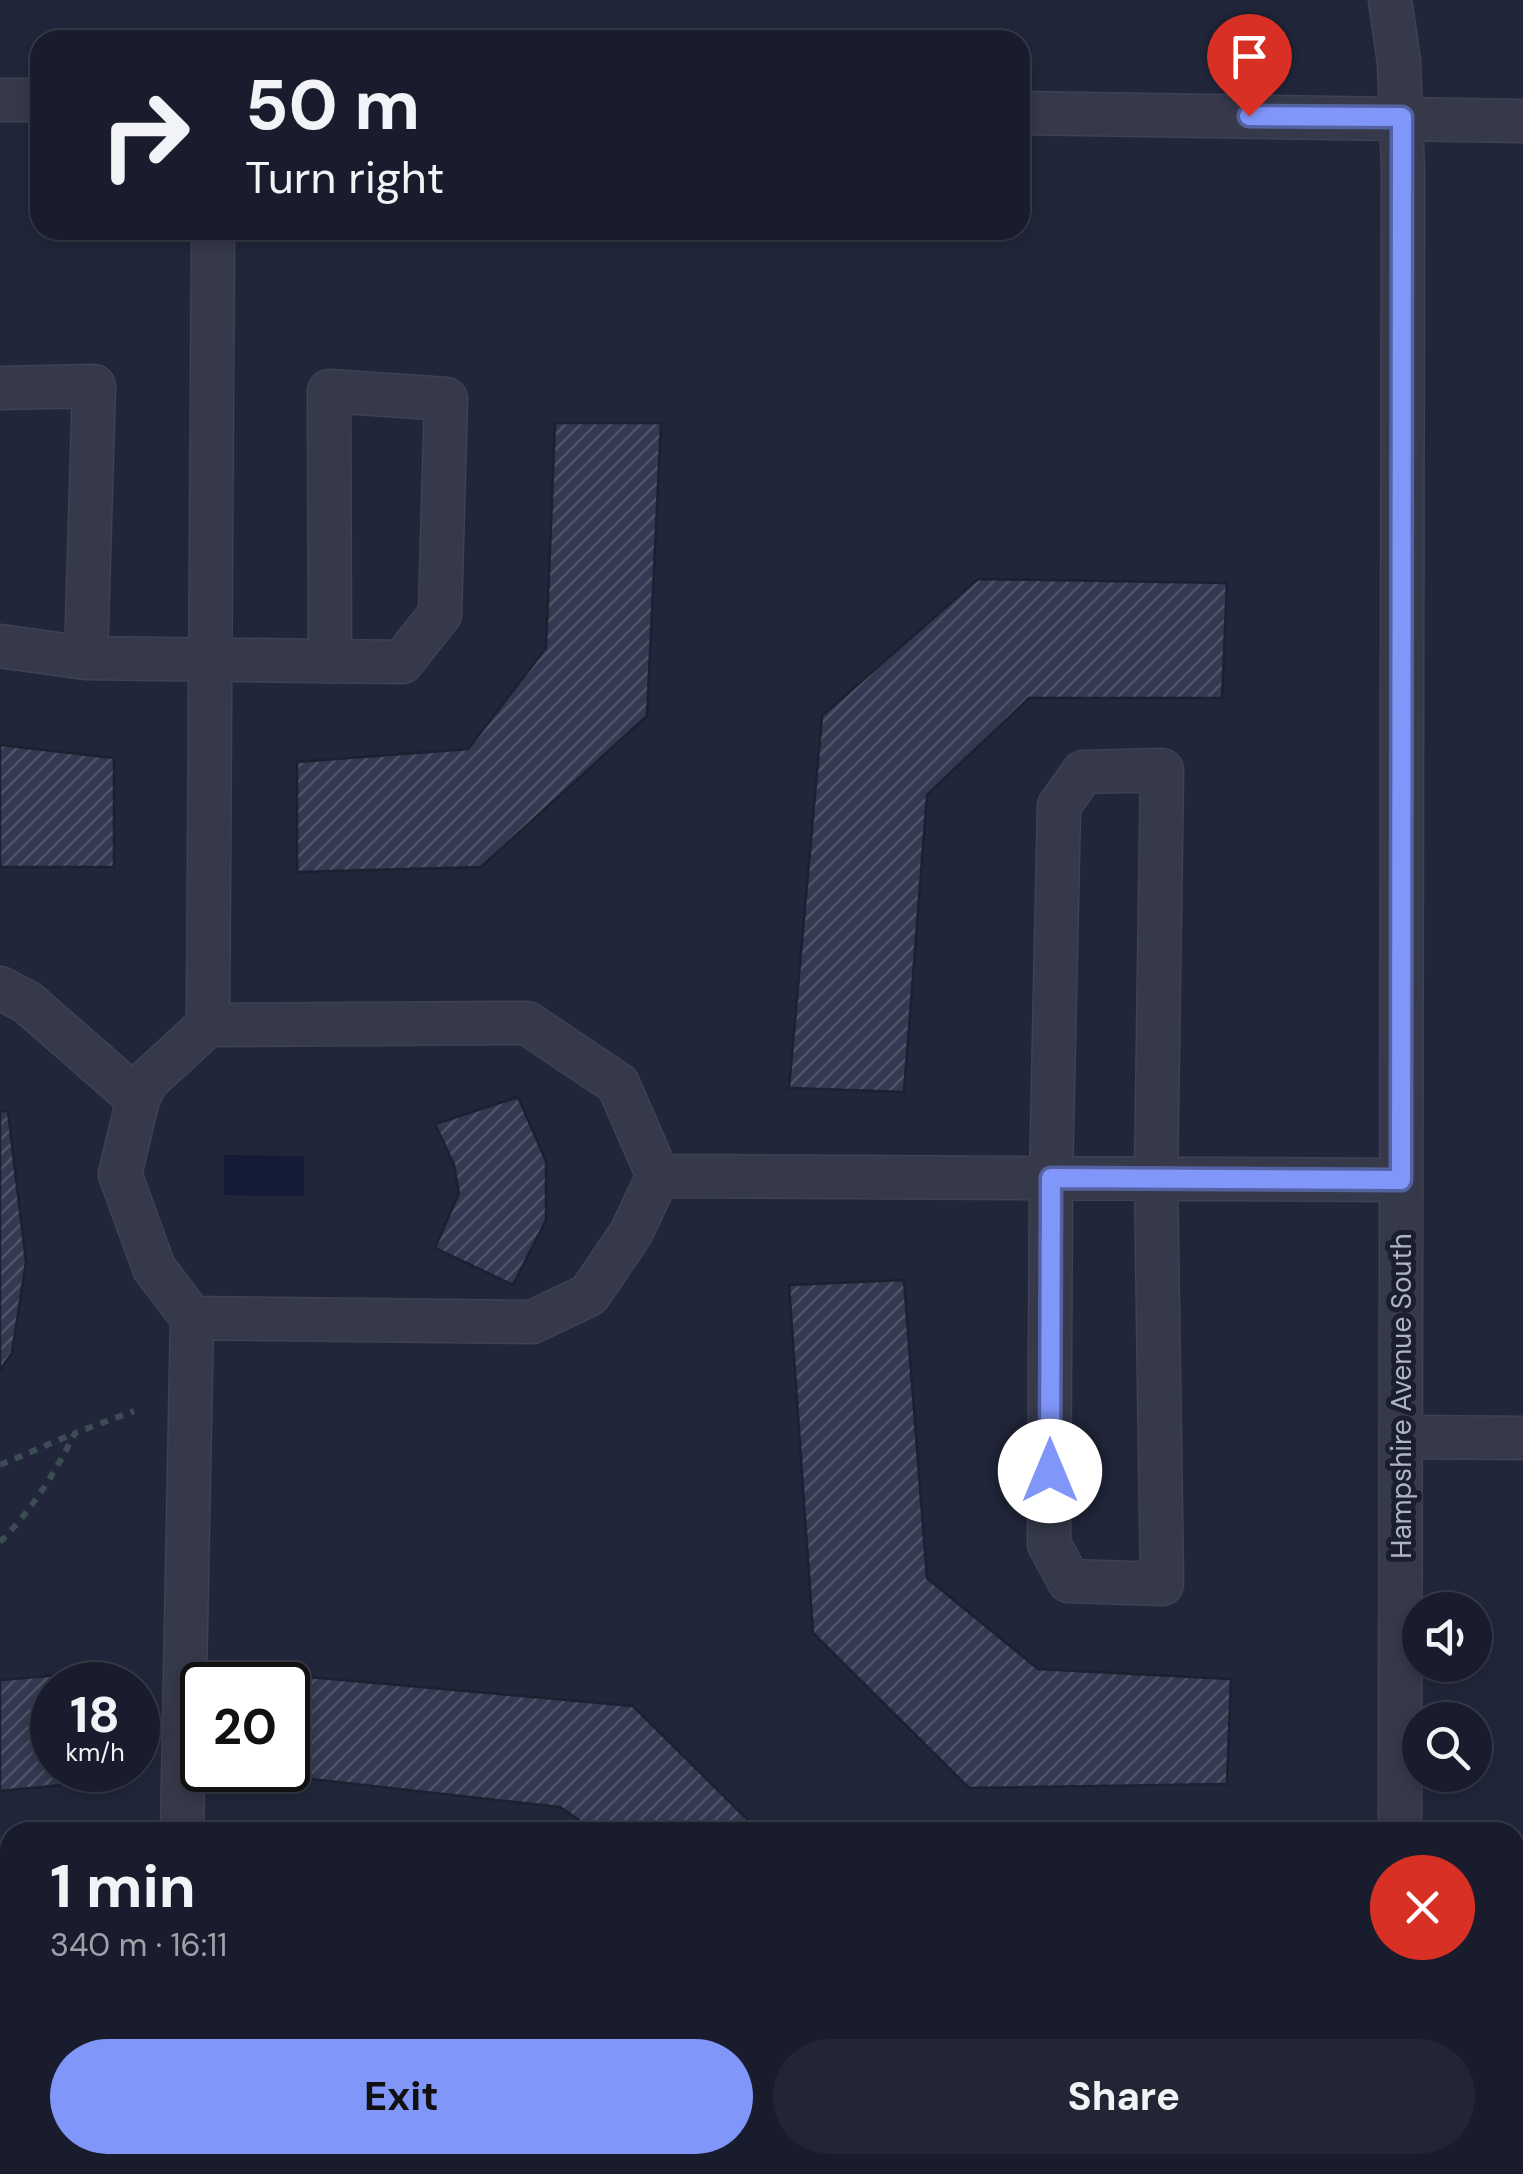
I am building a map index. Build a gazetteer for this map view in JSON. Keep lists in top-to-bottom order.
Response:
{
  "streets": {
    "street": ["Hampshire Avenue South"]
  },
  "page": {
    "turn": ["50 m", "Turn right"],
    "speed": "18 km/h",
    "limit": "20",
    "heading": ["1 min", "340 m · 16:11"],
    "buttons": ["Exit", "Share"]
  }
}
